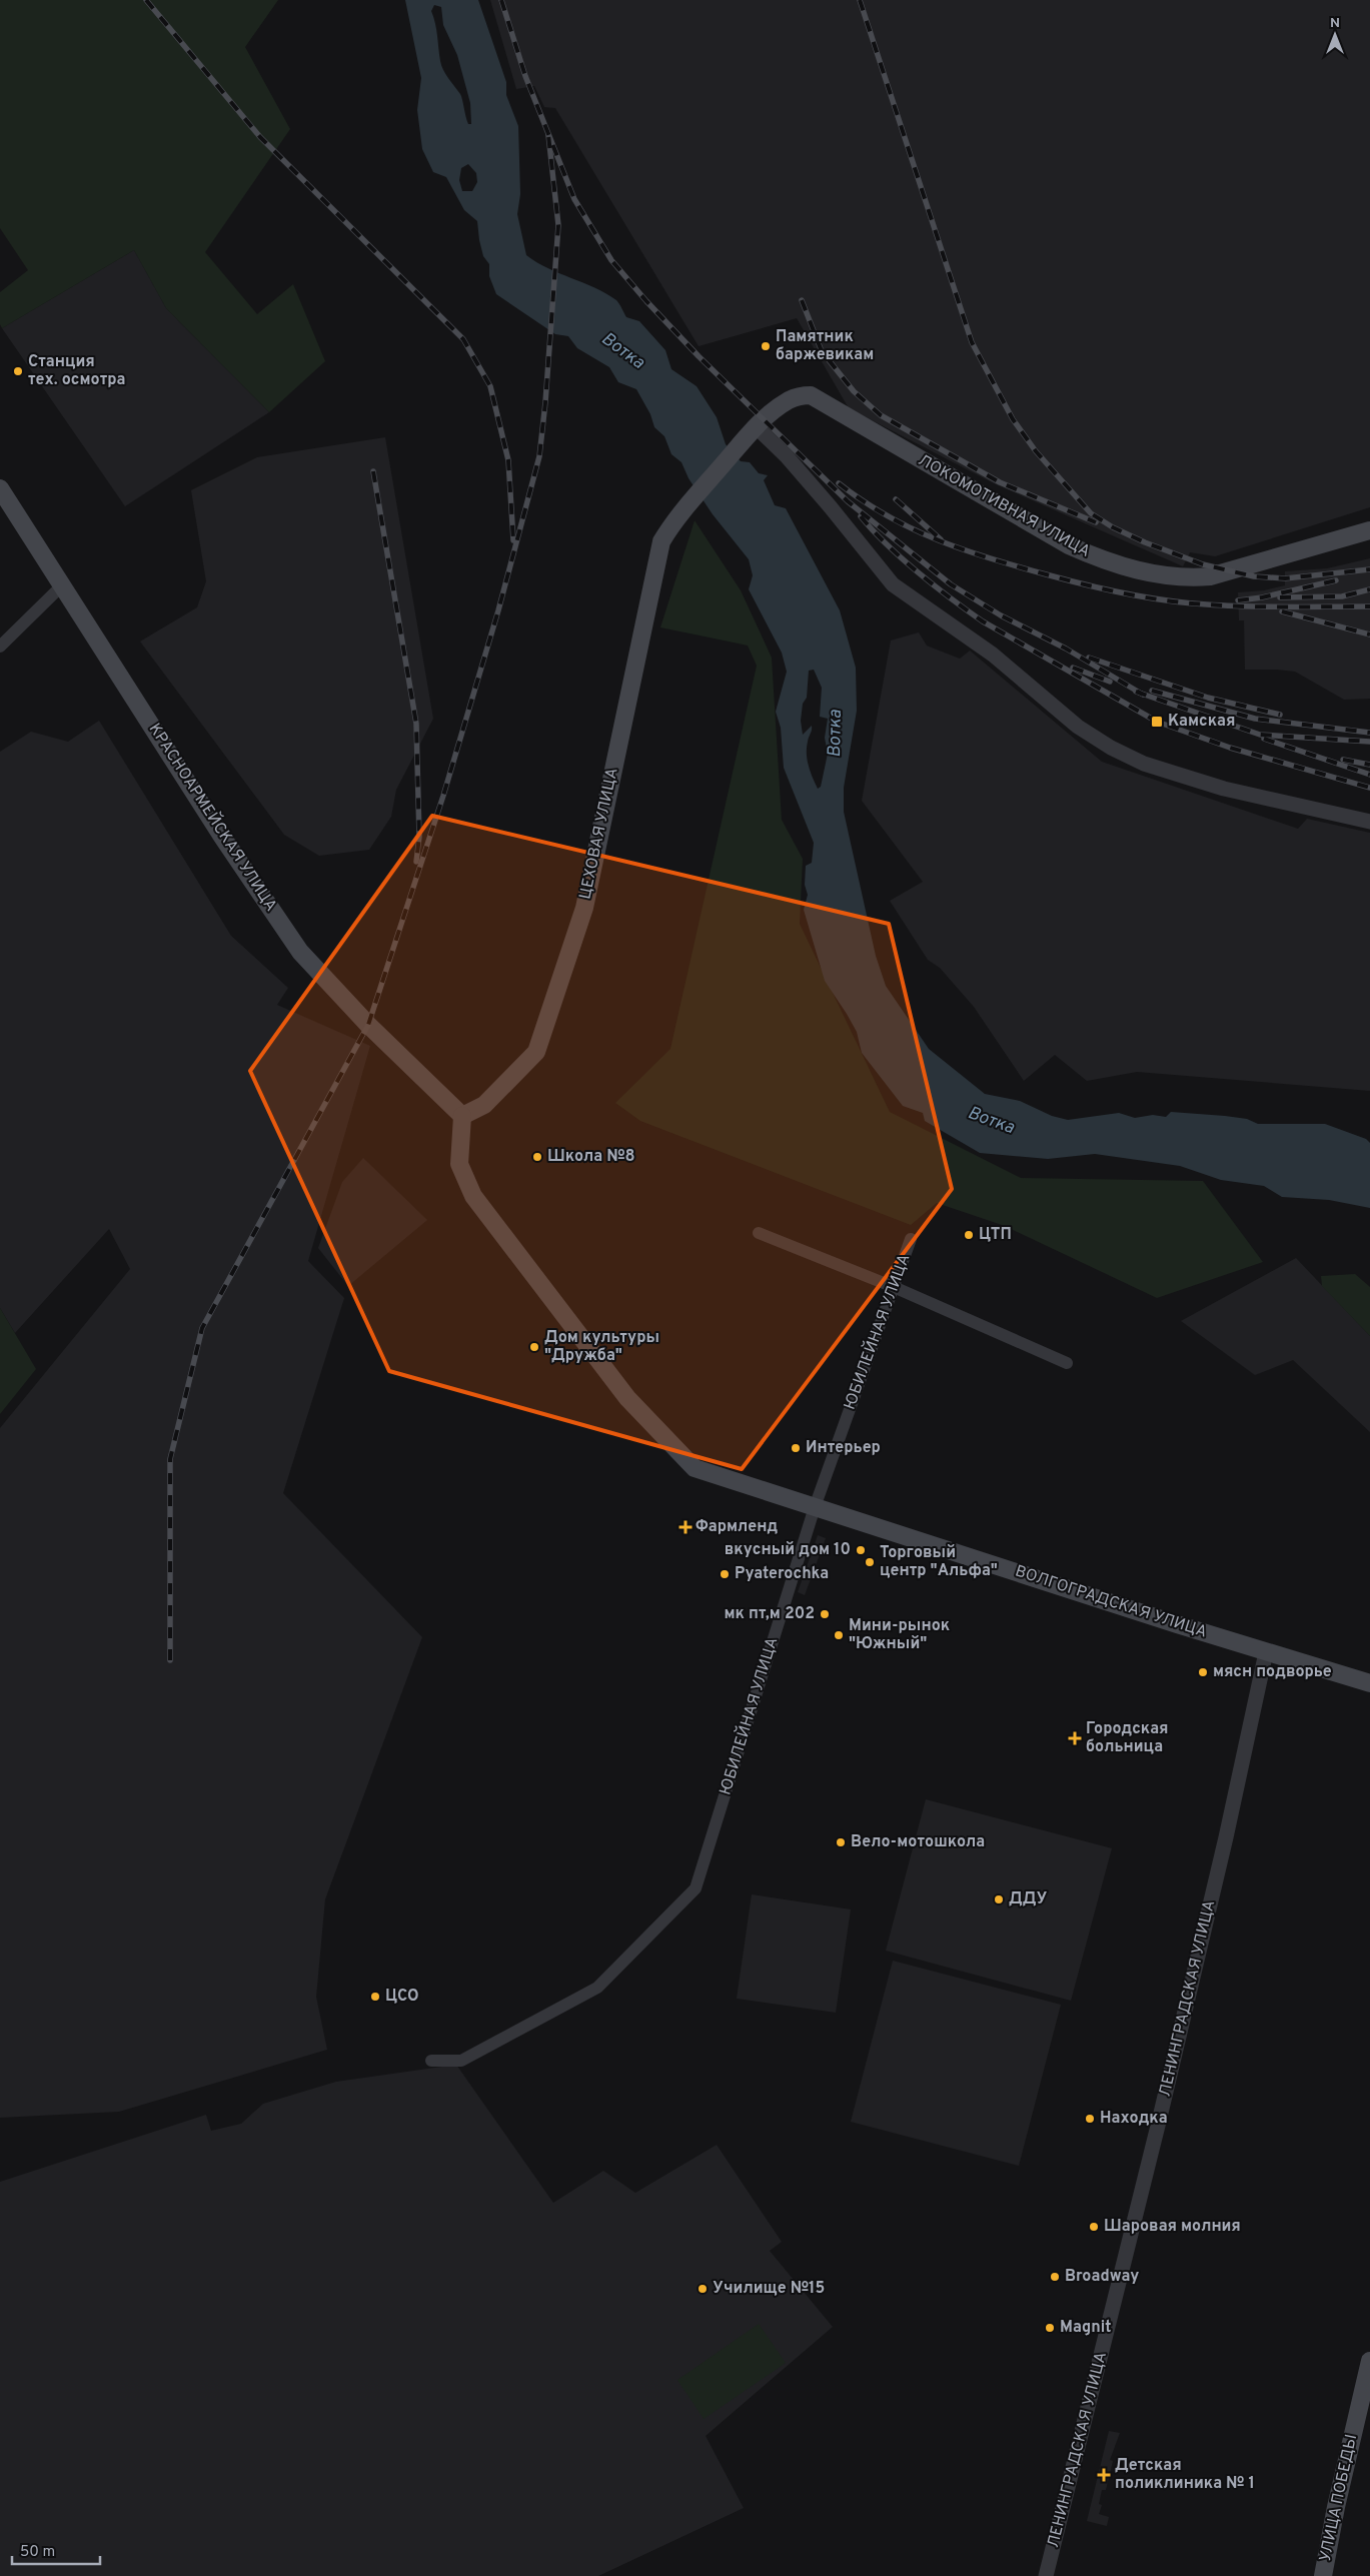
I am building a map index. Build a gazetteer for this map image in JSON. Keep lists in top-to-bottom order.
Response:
{
  "streets": {
    "main road": [
      "ЛОКОМОТИВНАЯ УЛИЦА",
      "КРАСНОАРМЕЙСКАЯ УЛИЦА",
      "ЦЕХОВАЯ УЛИЦА",
      "ВОЛГОГРАДСКАЯ УЛИЦА",
      "УЛИЦА ПОБЕДЫ"
    ],
    "street": ["ЮБИЛЕЙНАЯ УЛИЦА", "ЛЕНИНГРАДСКАЯ УЛИЦА"]
  },
  "crossings": [
    ["ЛОКОМОТИВНАЯ УЛИЦА", "ЦЕХОВАЯ УЛИЦА"],
    ["КРАСНОАРМЕЙСКАЯ УЛИЦА", "ЦЕХОВАЯ УЛИЦА"],
    ["КРАСНОАРМЕЙСКАЯ УЛИЦА", "ВОЛГОГРАДСКАЯ УЛИЦА"],
    ["ЦЕХОВАЯ УЛИЦА", "ВОЛГОГРАДСКАЯ УЛИЦА"],
    ["ЮБИЛЕЙНАЯ УЛИЦА", "ВОЛГОГРАДСКАЯ УЛИЦА"],
    ["ВОЛГОГРАДСКАЯ УЛИЦА", "ЛЕНИНГРАДСКАЯ УЛИЦА"]
  ],
  "water": ["Вотка"],
  "places": {
    "other": [
      "Памятник баржевикам",
      "Станция тех. осмотра",
      "Школа №8",
      "ЦТП",
      "Дом культуры \"Дружба\"",
      "Интерьер",
      "вкусный дом 10",
      "Торговый центр \"Альфа\"",
      "Pyaterochka",
      "мк пт,м 202",
      "Мини-рынок \"Южный\"",
      "мясн подворье",
      "Вело-мотошкола",
      "ДДУ",
      "ЦСО",
      "Находка",
      "Шаровая молния",
      "Broadway",
      "Училище №15",
      "Magnit"
    ],
    "transit": ["Камская"],
    "health": ["Фармленд", "Городская больница", "Детская поликлиника № 1"]
  },
  "scale_bar": "50 m",
  "north": "top"
}
